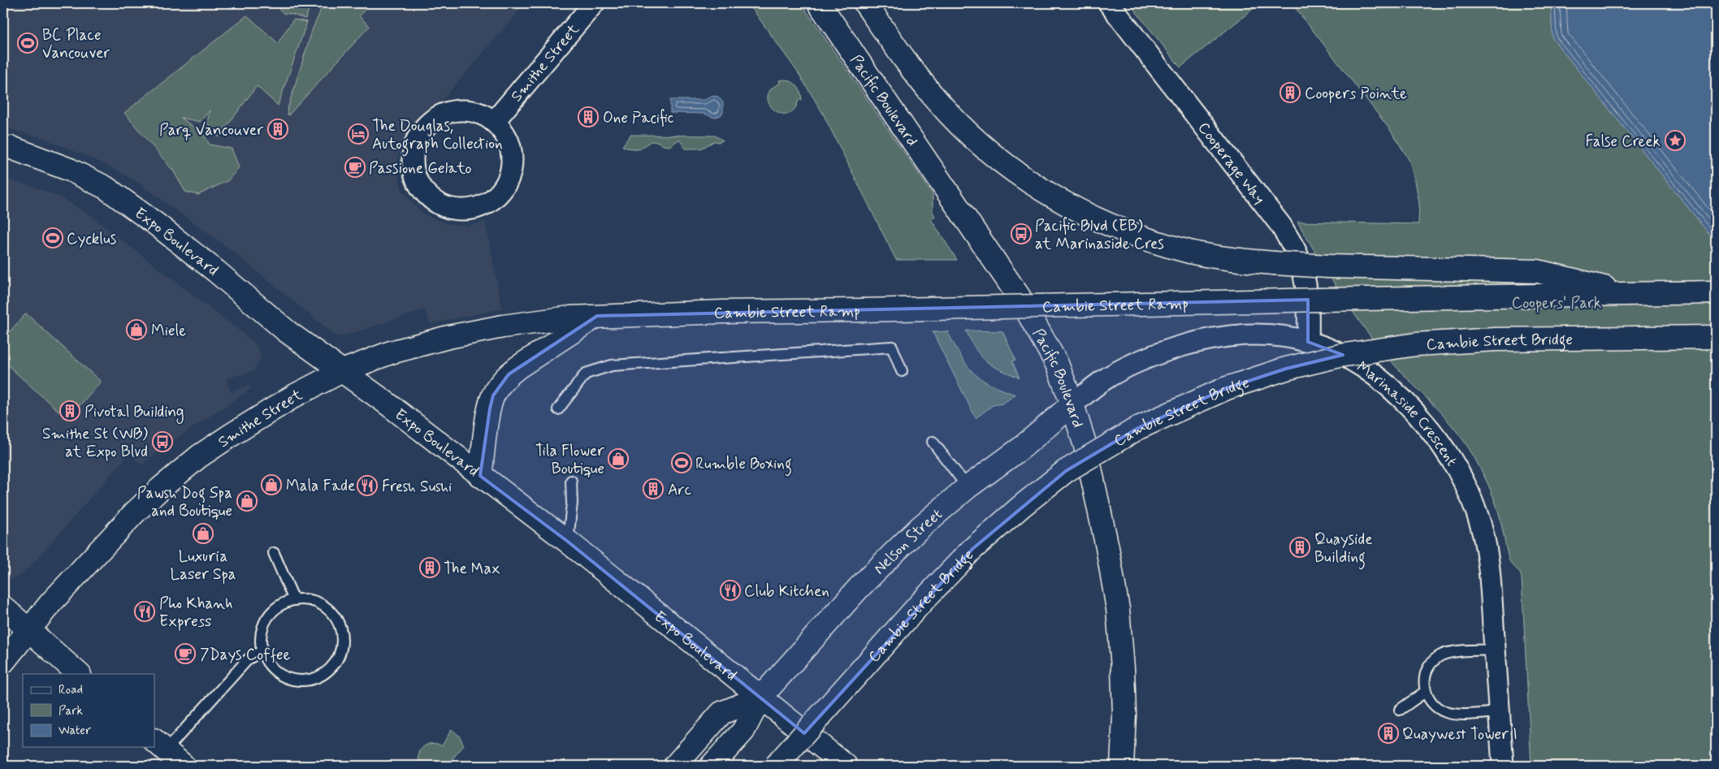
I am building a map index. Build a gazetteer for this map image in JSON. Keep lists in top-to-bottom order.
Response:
{
  "streets": {
    "main road": [
      "Smithe Street",
      "Pacific Boulevard",
      "Expo Boulevard",
      "Cambie Street Ramp",
      "Cambie Street Bridge",
      "Nelson Street"
    ],
    "street": ["Cooperage Way", "Marinaside Crescent"]
  },
  "crossings": [
    ["Smithe Street", "Expo Boulevard"],
    ["Smithe Street", "Cambie Street Ramp"],
    ["Pacific Boulevard", "Marinaside Crescent"],
    ["Pacific Boulevard", "Nelson Street"],
    ["Cooperage Way", "Marinaside Crescent"],
    ["Expo Boulevard", "Nelson Street"],
    ["Marinaside Crescent", "Nelson Street"]
  ],
  "parks": ["Coopers' Park"],
  "places": {
    "sports": ["BC Place Vancouver", "Cycklus", "Rumble Boxing"],
    "building": [
      "Coopers Pointe",
      "One Pacific",
      "Parq Vancouver",
      "Pivotal Building",
      "Arc",
      "Quayside Building",
      "The Max",
      "Quaywest Tower I"
    ],
    "hotel": ["The Douglas, Autograph Collection"],
    "place": ["False Creek"],
    "cafe": ["Passione Gelato", "7Days Coffee"],
    "bus stop": ["Pacific Blvd (EB) at Marinaside Cres", "Smithe St (WB) at Expo Blvd"],
    "shop": [
      "Miele",
      "Tila Flower Boutique",
      "Mala Fade",
      "Pawsh Dog Spa and Boutique",
      "Luxuria Laser Spa"
    ],
    "restaurant": ["Fresh Sushi", "Club Kitchen", "Pho Khanh Express"]
  },
  "legend": ["Road", "Park", "Water"]
}
